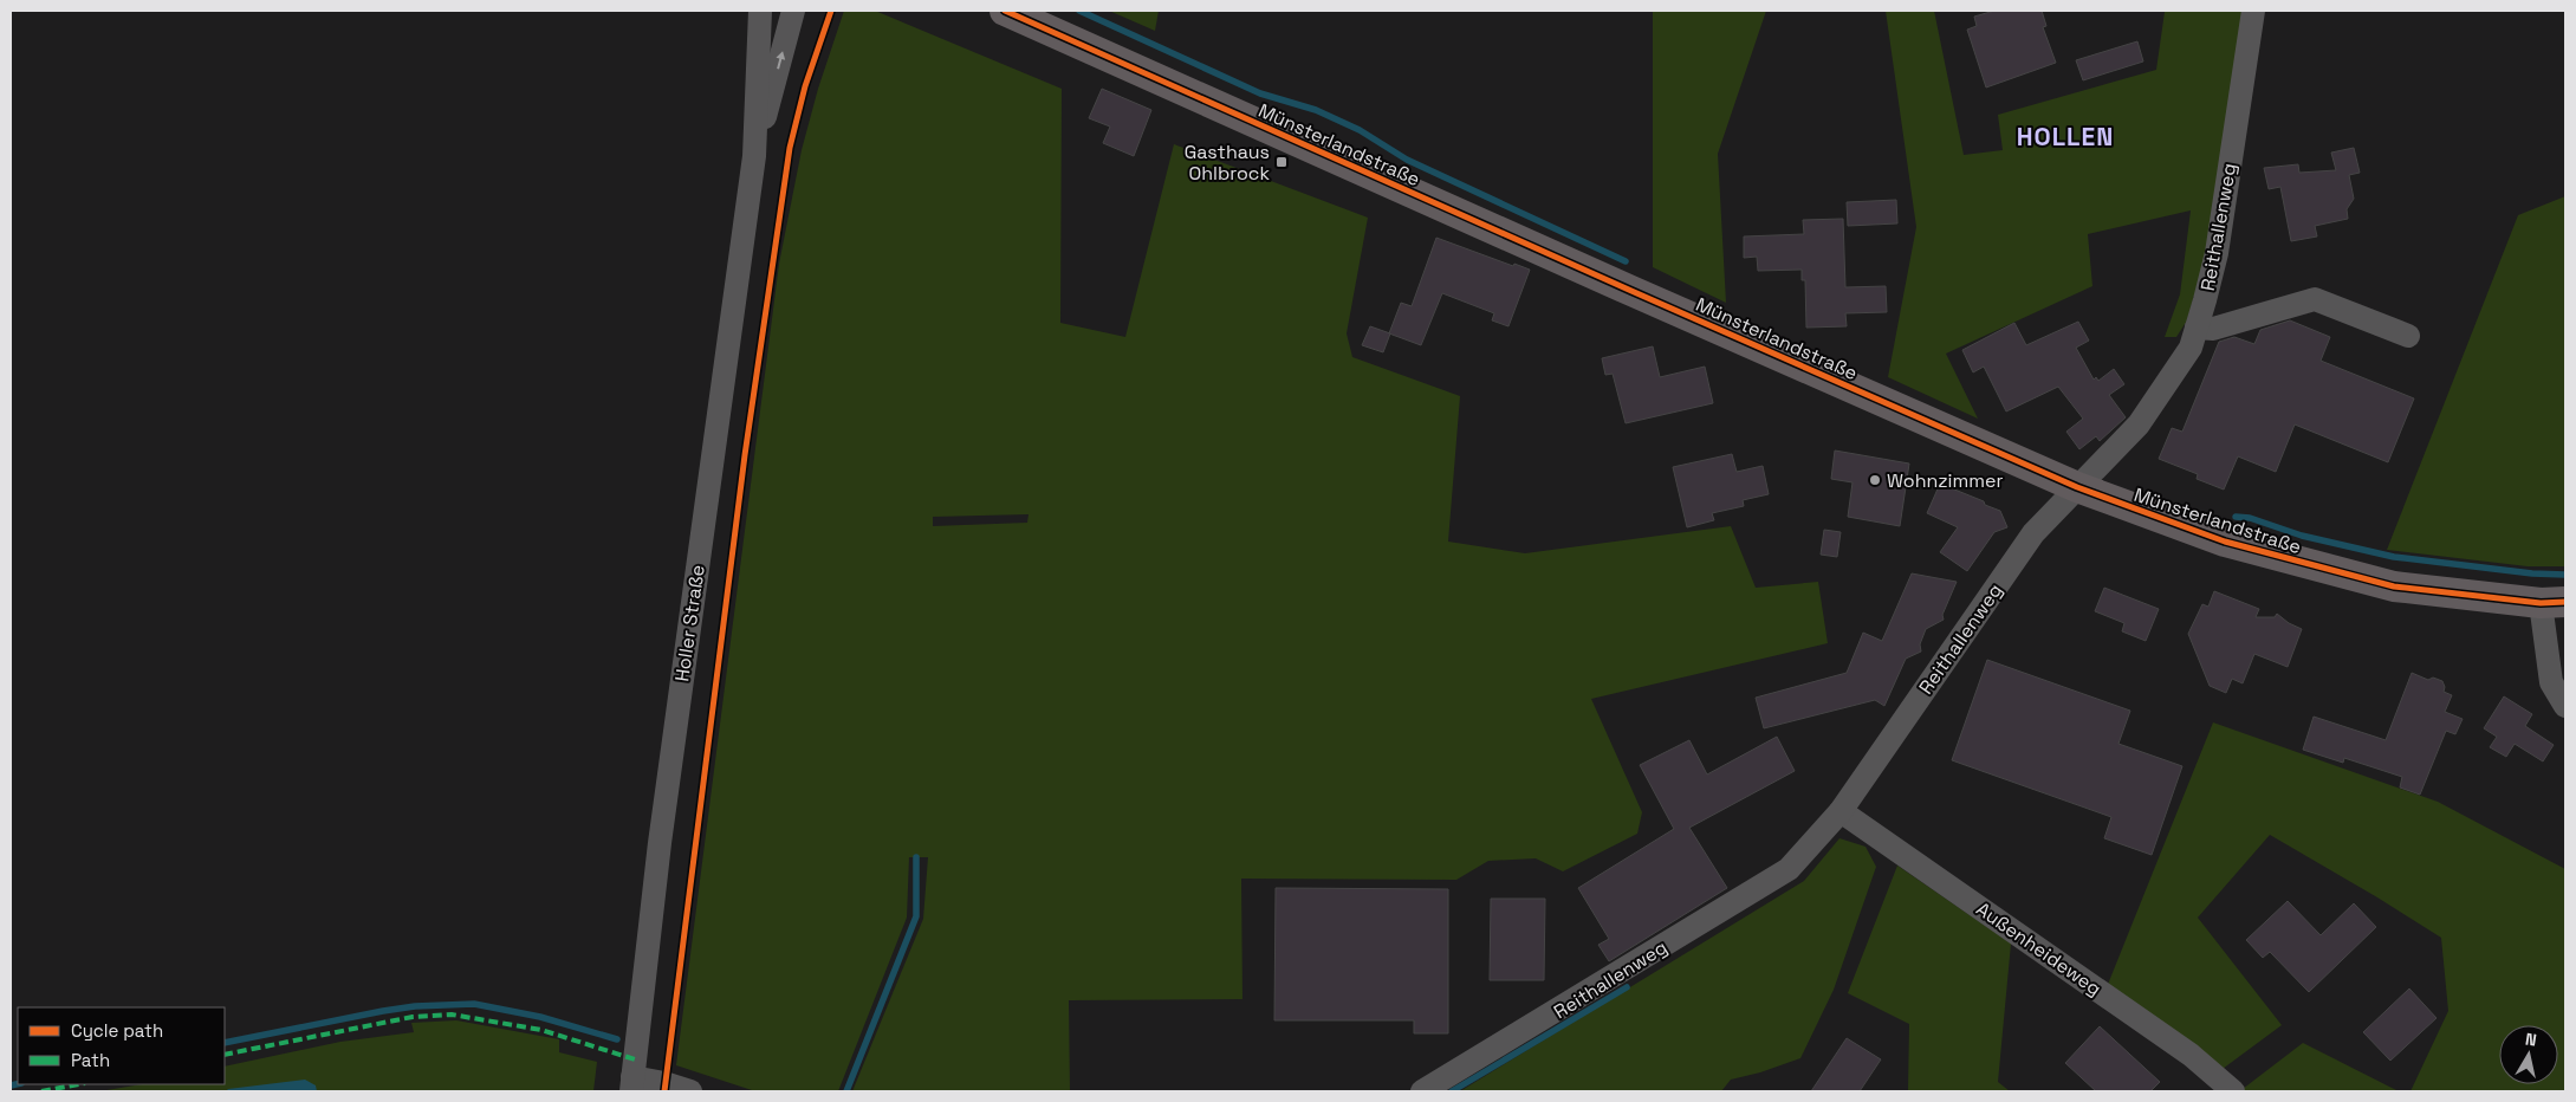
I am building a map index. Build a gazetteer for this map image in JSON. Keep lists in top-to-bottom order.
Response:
{
  "streets": {
    "main road": ["Münsterlandstraße"],
    "street": ["Reithallenweg", "Holler Straße", "Außenheideweg"]
  },
  "crossings": [
    ["Münsterlandstraße", "Reithallenweg"],
    ["Reithallenweg", "Außenheideweg"]
  ],
  "districts": ["HOLLEN"],
  "places": {
    "transit": ["Gasthaus Ohlbrock"],
    "other": ["Wohnzimmer"]
  },
  "legend": ["Cycle path", "Path"],
  "north": "top"
}
